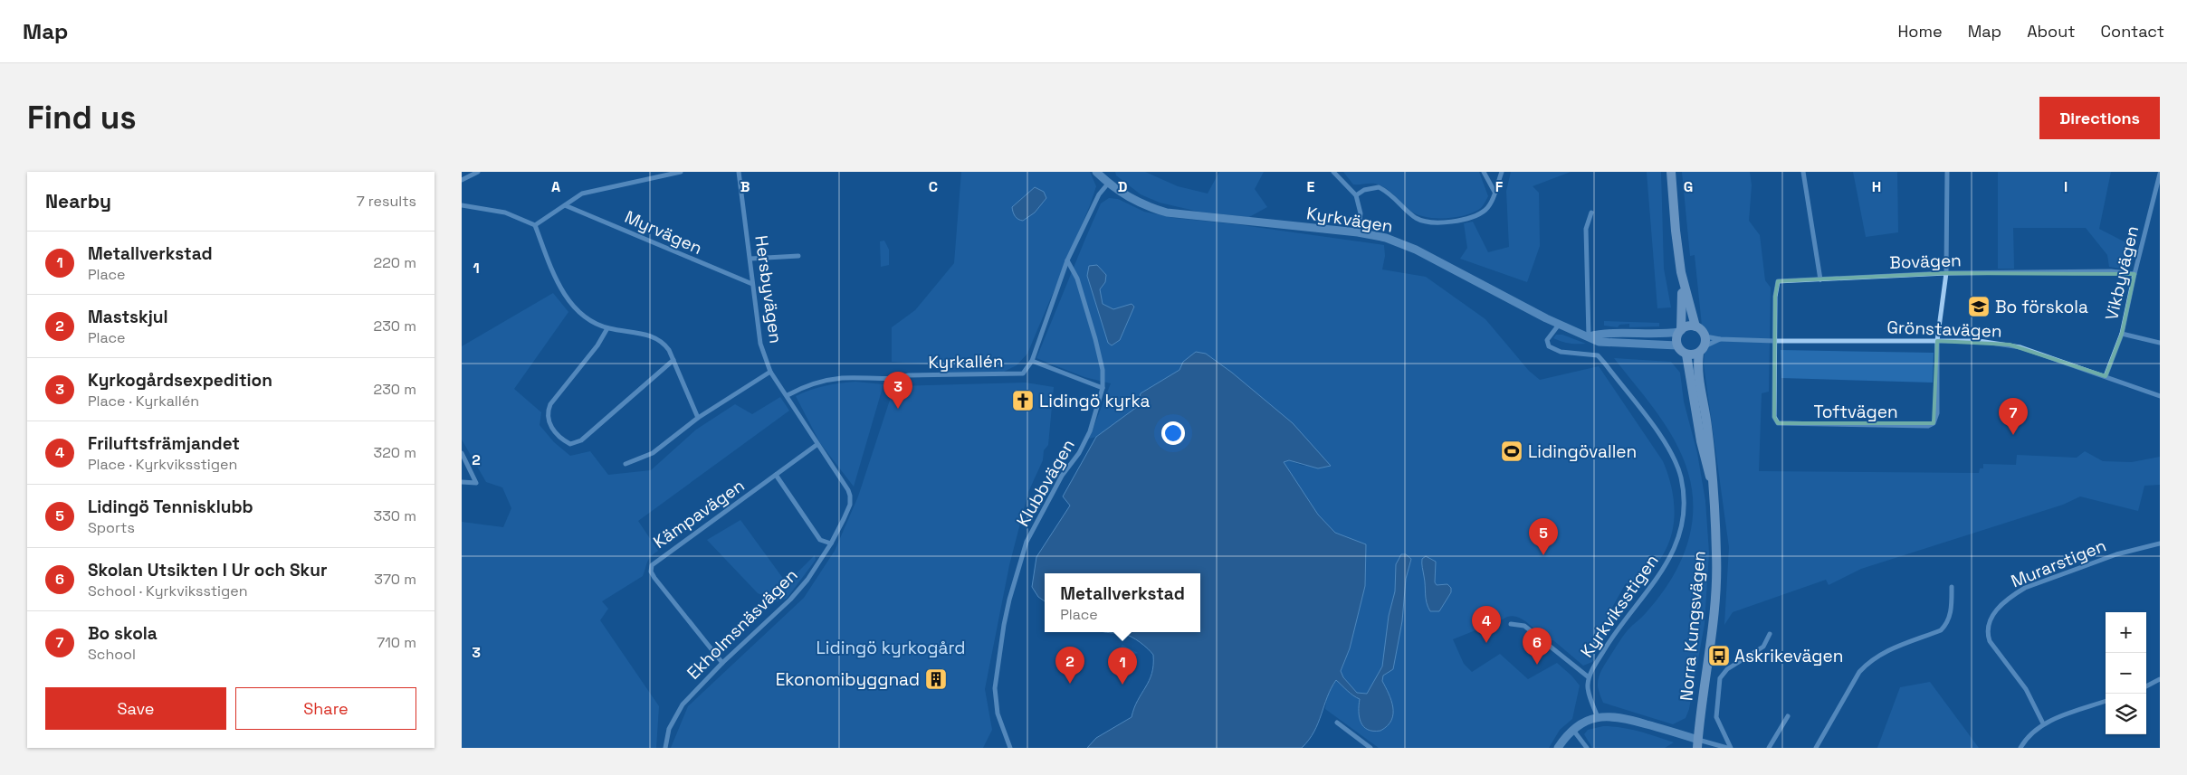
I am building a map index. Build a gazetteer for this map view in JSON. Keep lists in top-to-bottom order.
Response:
{
  "streets": {
    "main road": ["Norra Kungsvägen"],
    "street": [
      "Kyrkvägen",
      "Myrvägen",
      "Bovägen",
      "Vikbyvägen",
      "Hersbyvägen",
      "Grönstavägen",
      "Kyrkallén",
      "Toftvägen",
      "Klubbvägen",
      "Kämpavägen",
      "Murarstigen",
      "Kyrkviksstigen",
      "Ekholmsnäsvägen"
    ]
  },
  "crossings": [
    ["Kyrkvägen", "Grönstavägen"],
    ["Kyrkvägen", "Kyrkviksstigen"],
    ["Kyrkvägen", "Norra Kungsvägen"],
    ["Myrvägen", "Hersbyvägen"],
    ["Bovägen", "Vikbyvägen"],
    ["Bovägen", "Grönstavägen"],
    ["Bovägen", "Toftvägen"],
    ["Vikbyvägen", "Grönstavägen"],
    ["Hersbyvägen", "Kyrkallén"],
    ["Hersbyvägen", "Ekholmsnäsvägen"],
    ["Grönstavägen", "Toftvägen"],
    ["Grönstavägen", "Norra Kungsvägen"],
    ["Kämpavägen", "Ekholmsnäsvägen"]
  ],
  "parks": ["Lidingö kyrkogård"],
  "places": {
    "school or university": ["Bo förskola"],
    "church": ["Lidingö kyrka"],
    "sports": ["Lidingövallen"],
    "bus stop": ["Askrikevägen"],
    "building": ["Ekonomibyggnad"]
  },
  "page": {
    "header": "Map",
    "nav": [
      "Home",
      "Map",
      "About",
      "Contact"
    ],
    "buttons": [
      "Directions",
      ["Save", "Share"]
    ],
    "title": "Find us",
    "heading": ["Nearby", "7 results"],
    "list": [
      {
        "mark": "1",
        "name": "Metallverkstad",
        "note": "Place",
        "value": "220 m"
      },
      {
        "mark": "2",
        "name": "Mastskjul",
        "note": "Place",
        "value": "230 m"
      },
      {
        "mark": "3",
        "name": "Kyrkogårdsexpedition",
        "note": "Place · Kyrkallén",
        "value": "230 m"
      },
      {
        "mark": "4",
        "name": "Friluftsfrämjandet",
        "note": "Place · Kyrkviksstigen",
        "value": "320 m"
      },
      {
        "mark": "5",
        "name": "Lidingö Tennisklubb",
        "note": "Sports",
        "value": "330 m"
      },
      {
        "mark": "6",
        "name": "Skolan Utsikten I Ur och Skur",
        "note": "School · Kyrkviksstigen",
        "value": "370 m"
      },
      {
        "mark": "7",
        "name": "Bo skola",
        "note": "School",
        "value": "710 m"
      }
    ],
    "pins": [
      "3",
      "7",
      "5",
      "4",
      "6",
      "2",
      "1"
    ],
    "popup": ["Metallverkstad", "Place"],
    "map_buttons": ["+", "−"]
  },
  "grid": {
    "columns": [
      "A",
      "B",
      "C",
      "D",
      "E",
      "F",
      "G",
      "H",
      "I"
    ],
    "rows": ["1", "2", "3"]
  }
}
